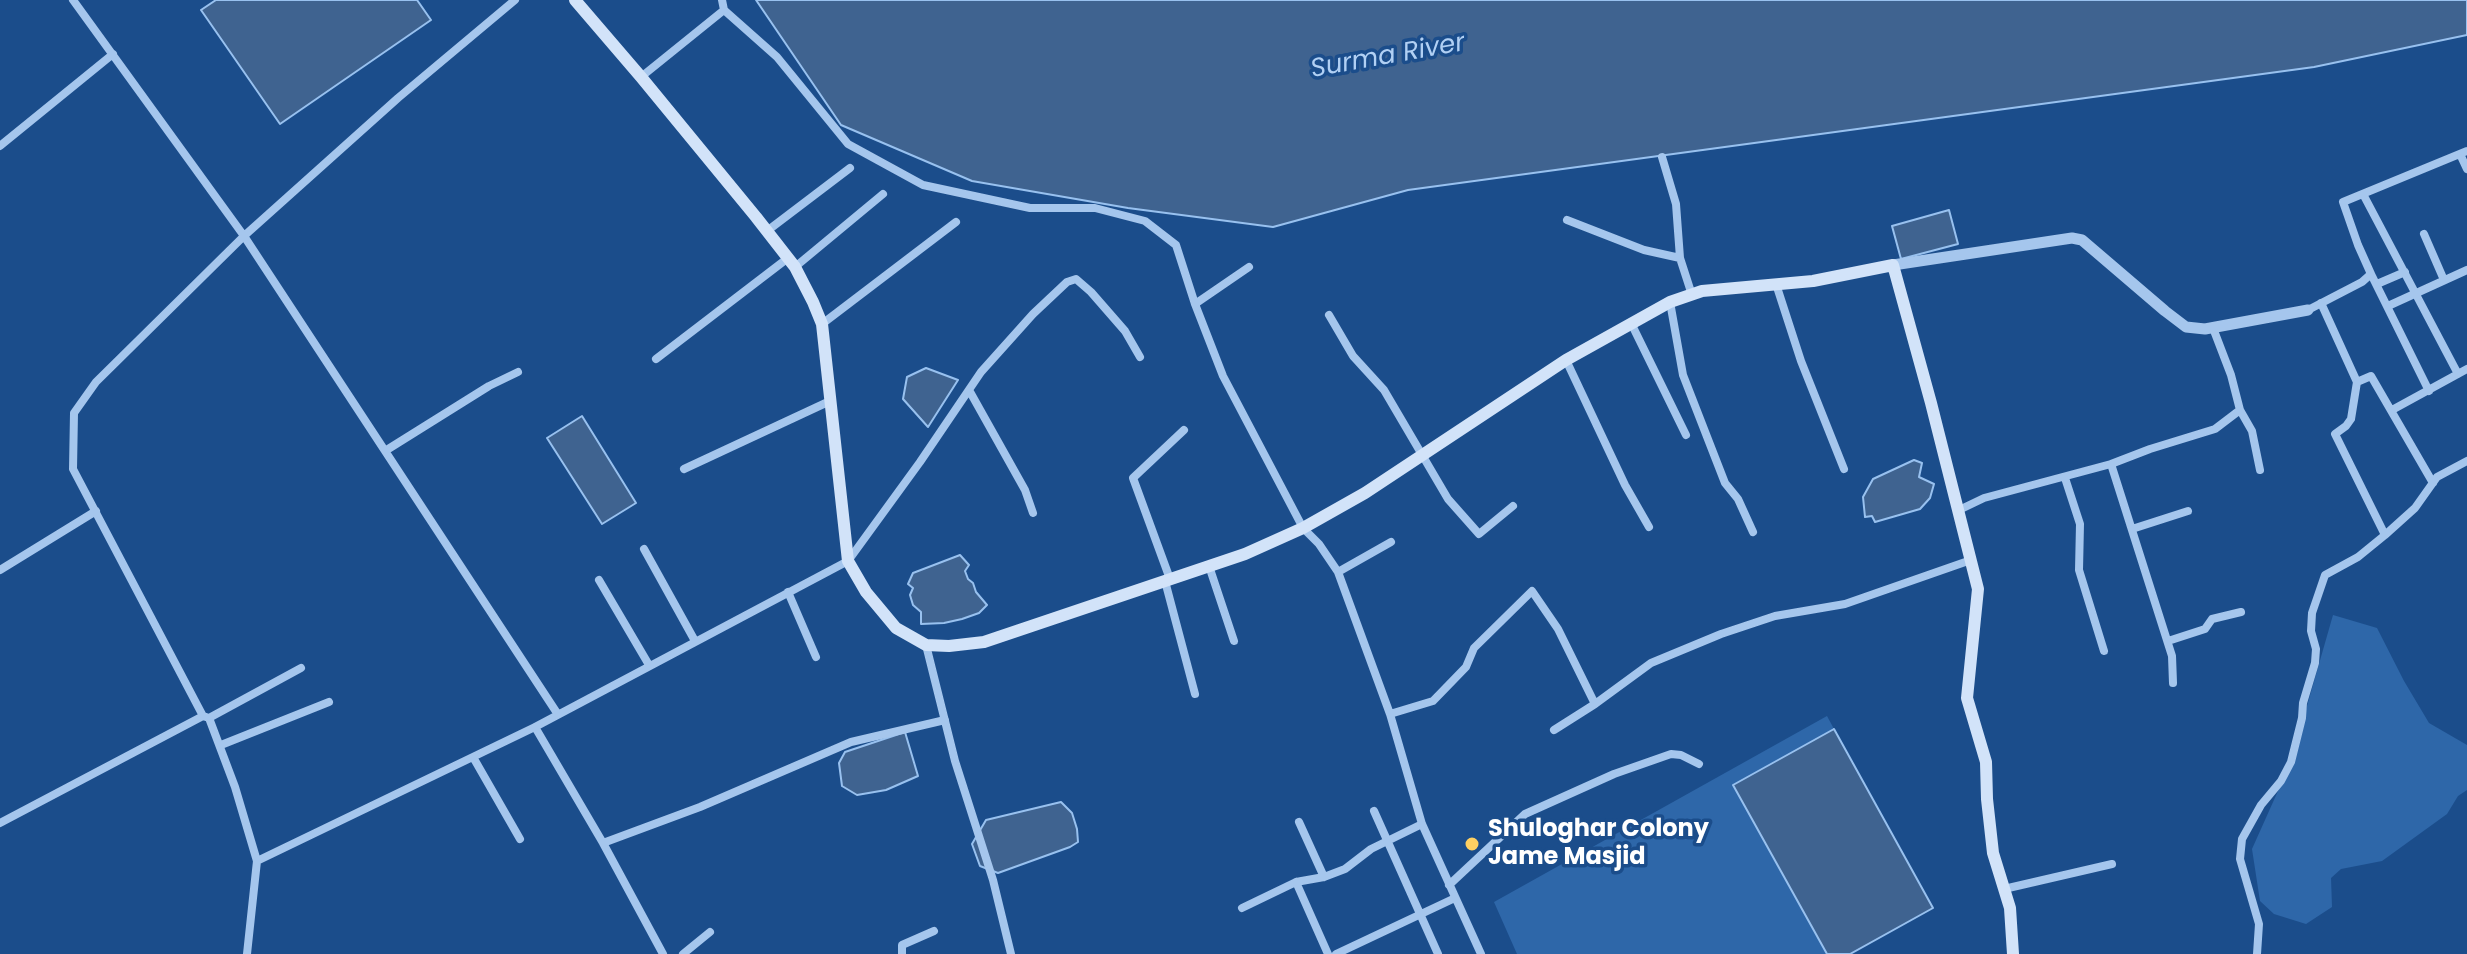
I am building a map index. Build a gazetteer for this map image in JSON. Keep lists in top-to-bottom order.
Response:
{
  "water": ["Surma River"],
  "places": ["Shuloghar Colony Jame Masjid"]
}
